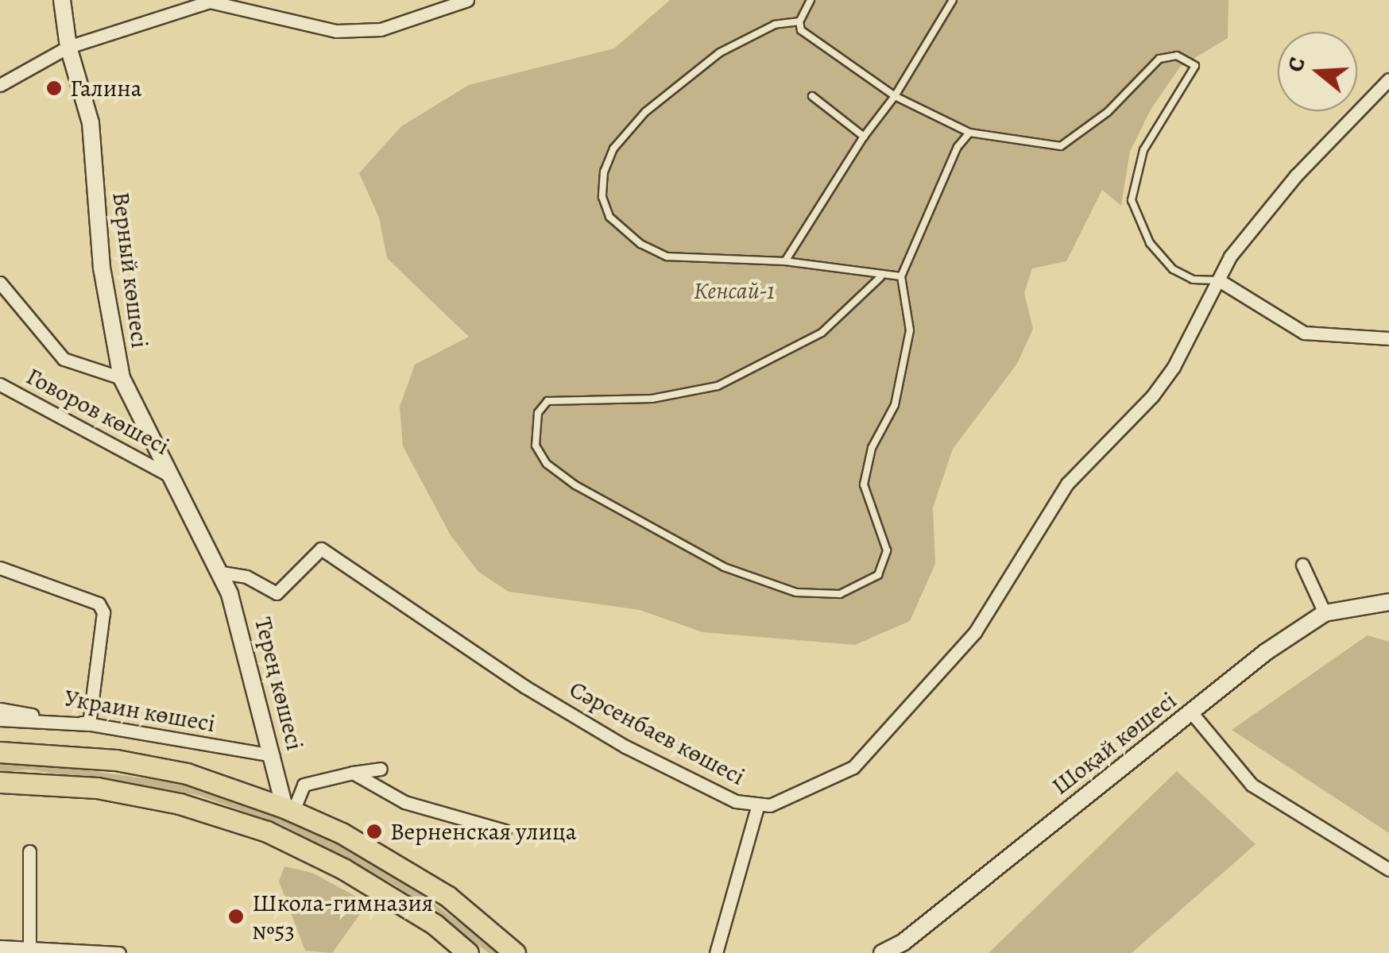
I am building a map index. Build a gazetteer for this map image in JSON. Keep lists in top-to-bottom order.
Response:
{
  "streets": {
    "street": [
      "Верный көшесі",
      "Говоров көшесі",
      "Терең көшесі",
      "Украин көшесі",
      "Сәрсенбаев көшесі",
      "Шоқай көшесі"
    ]
  },
  "crossings": [
    ["Верный көшесі", "Говоров көшесі"],
    ["Верный көшесі", "Терең көшесі"],
    ["Верный көшесі", "Сәрсенбаев көшесі"],
    ["Терең көшесі", "Украин көшесі"],
    ["Терең көшесі", "Сәрсенбаев көшесі"]
  ],
  "parks": ["Кенсай-1"],
  "places": ["Галина", "Верненская улица", "Школа-гимназия №53"],
  "north": "left"
}
